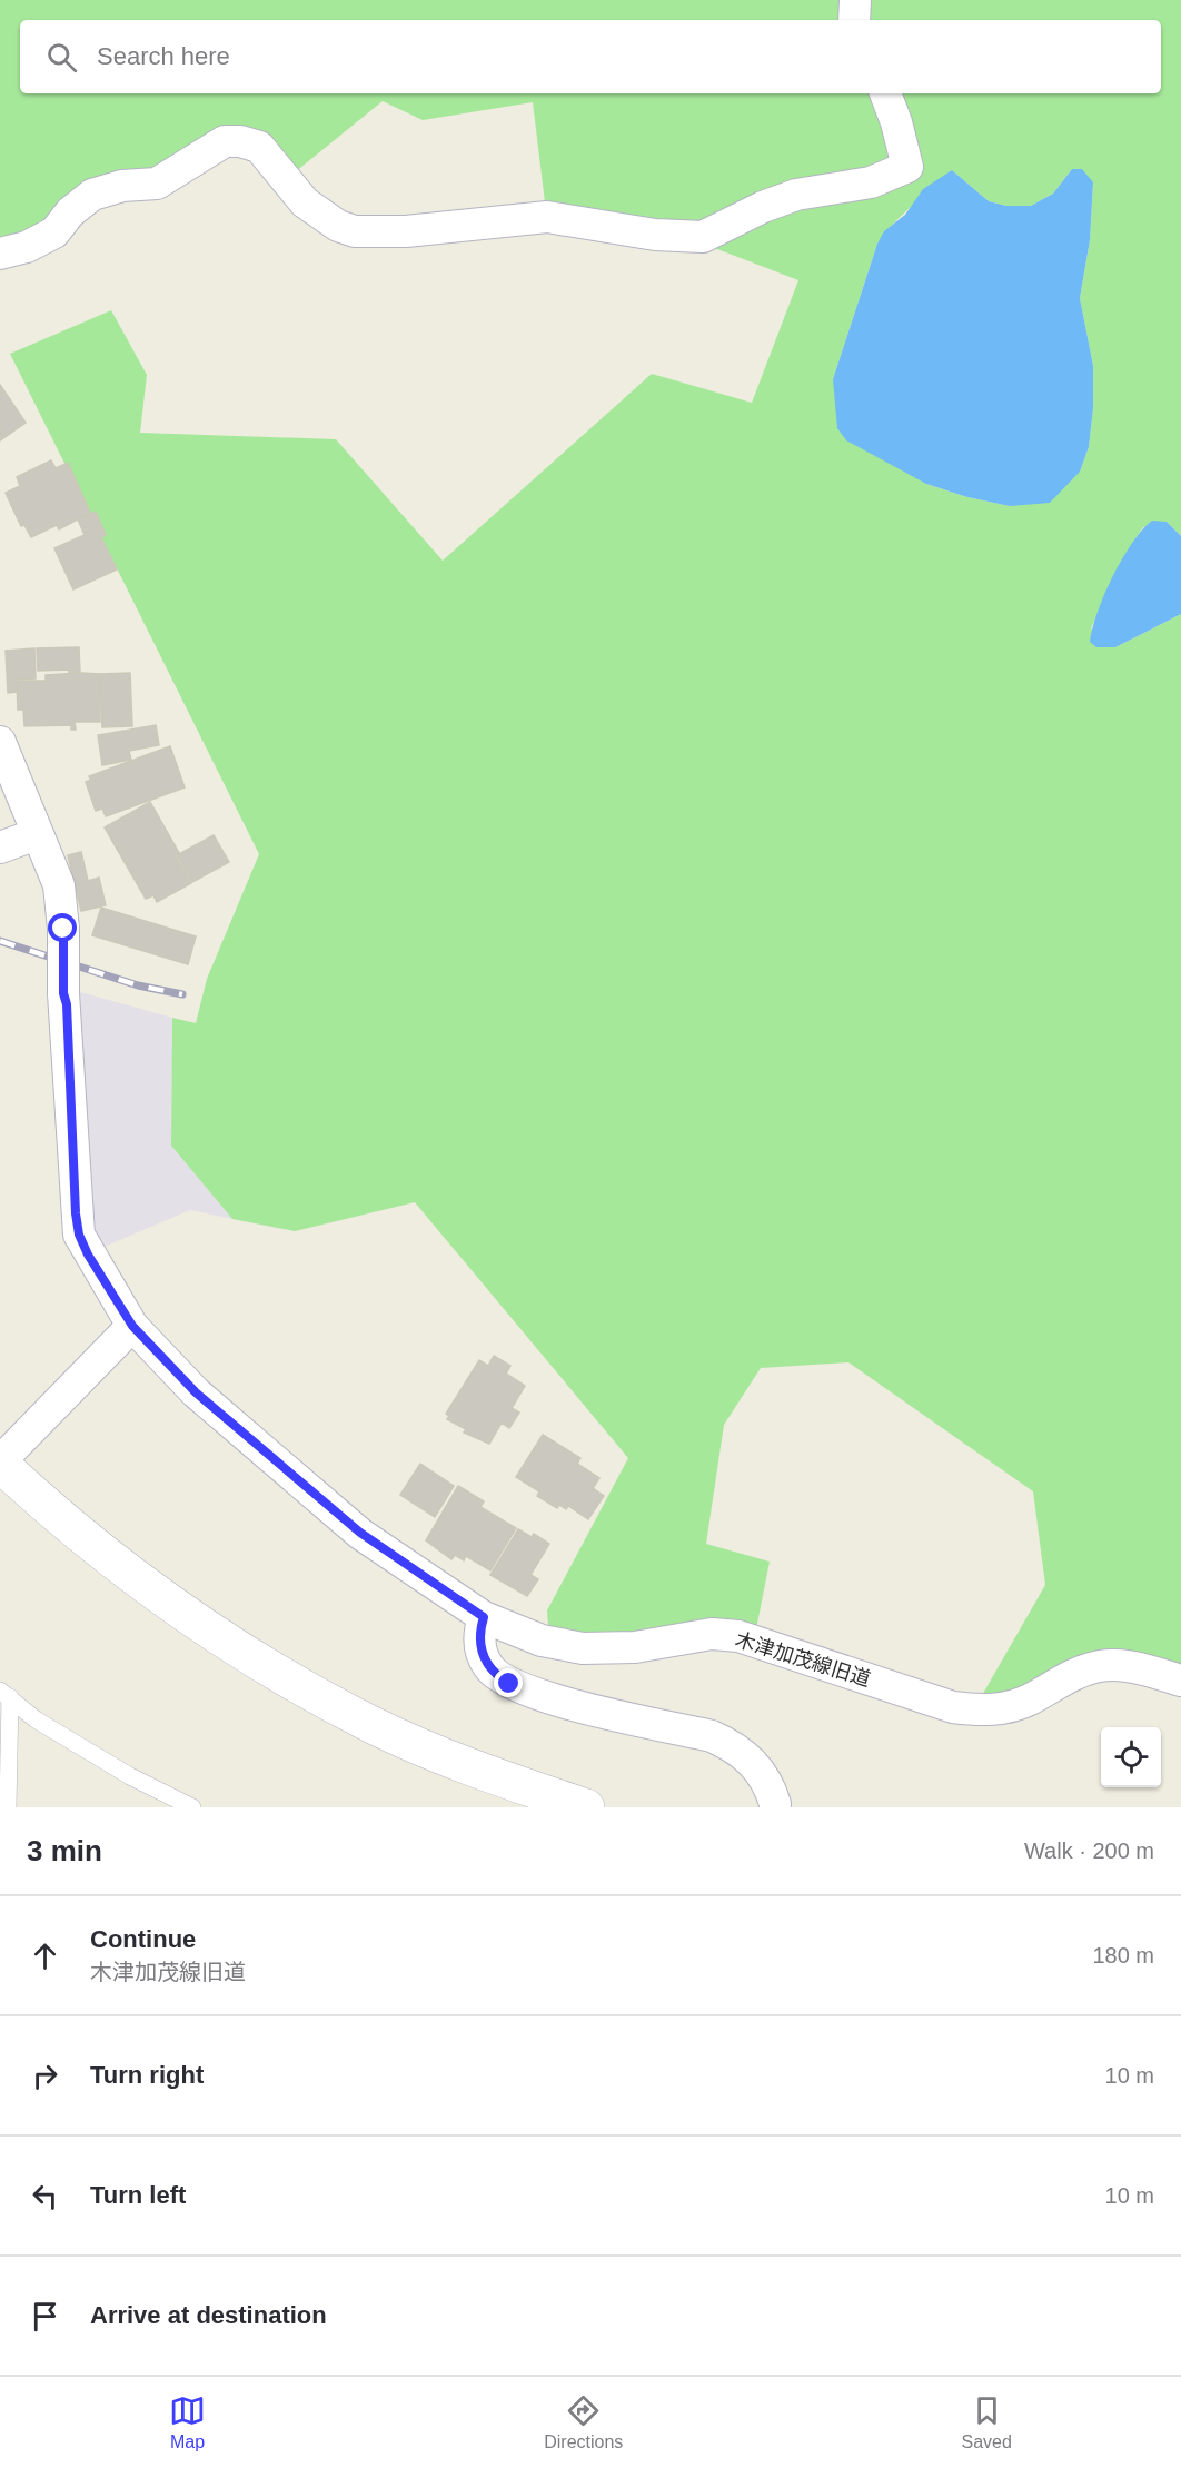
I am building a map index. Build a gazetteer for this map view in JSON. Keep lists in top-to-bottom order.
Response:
{
  "streets": {
    "street": ["木津加茂線旧道"]
  },
  "page": {
    "search": "Search here",
    "heading": ["3 min", "Walk · 200 m"],
    "list": [
      ["Continue", "木津加茂線旧道", "180 m"],
      ["Turn right", "10 m"],
      ["Turn left", "10 m"],
      "Arrive at destination"
    ],
    "nav": ["Map", "Directions", "Saved"]
  }
}
